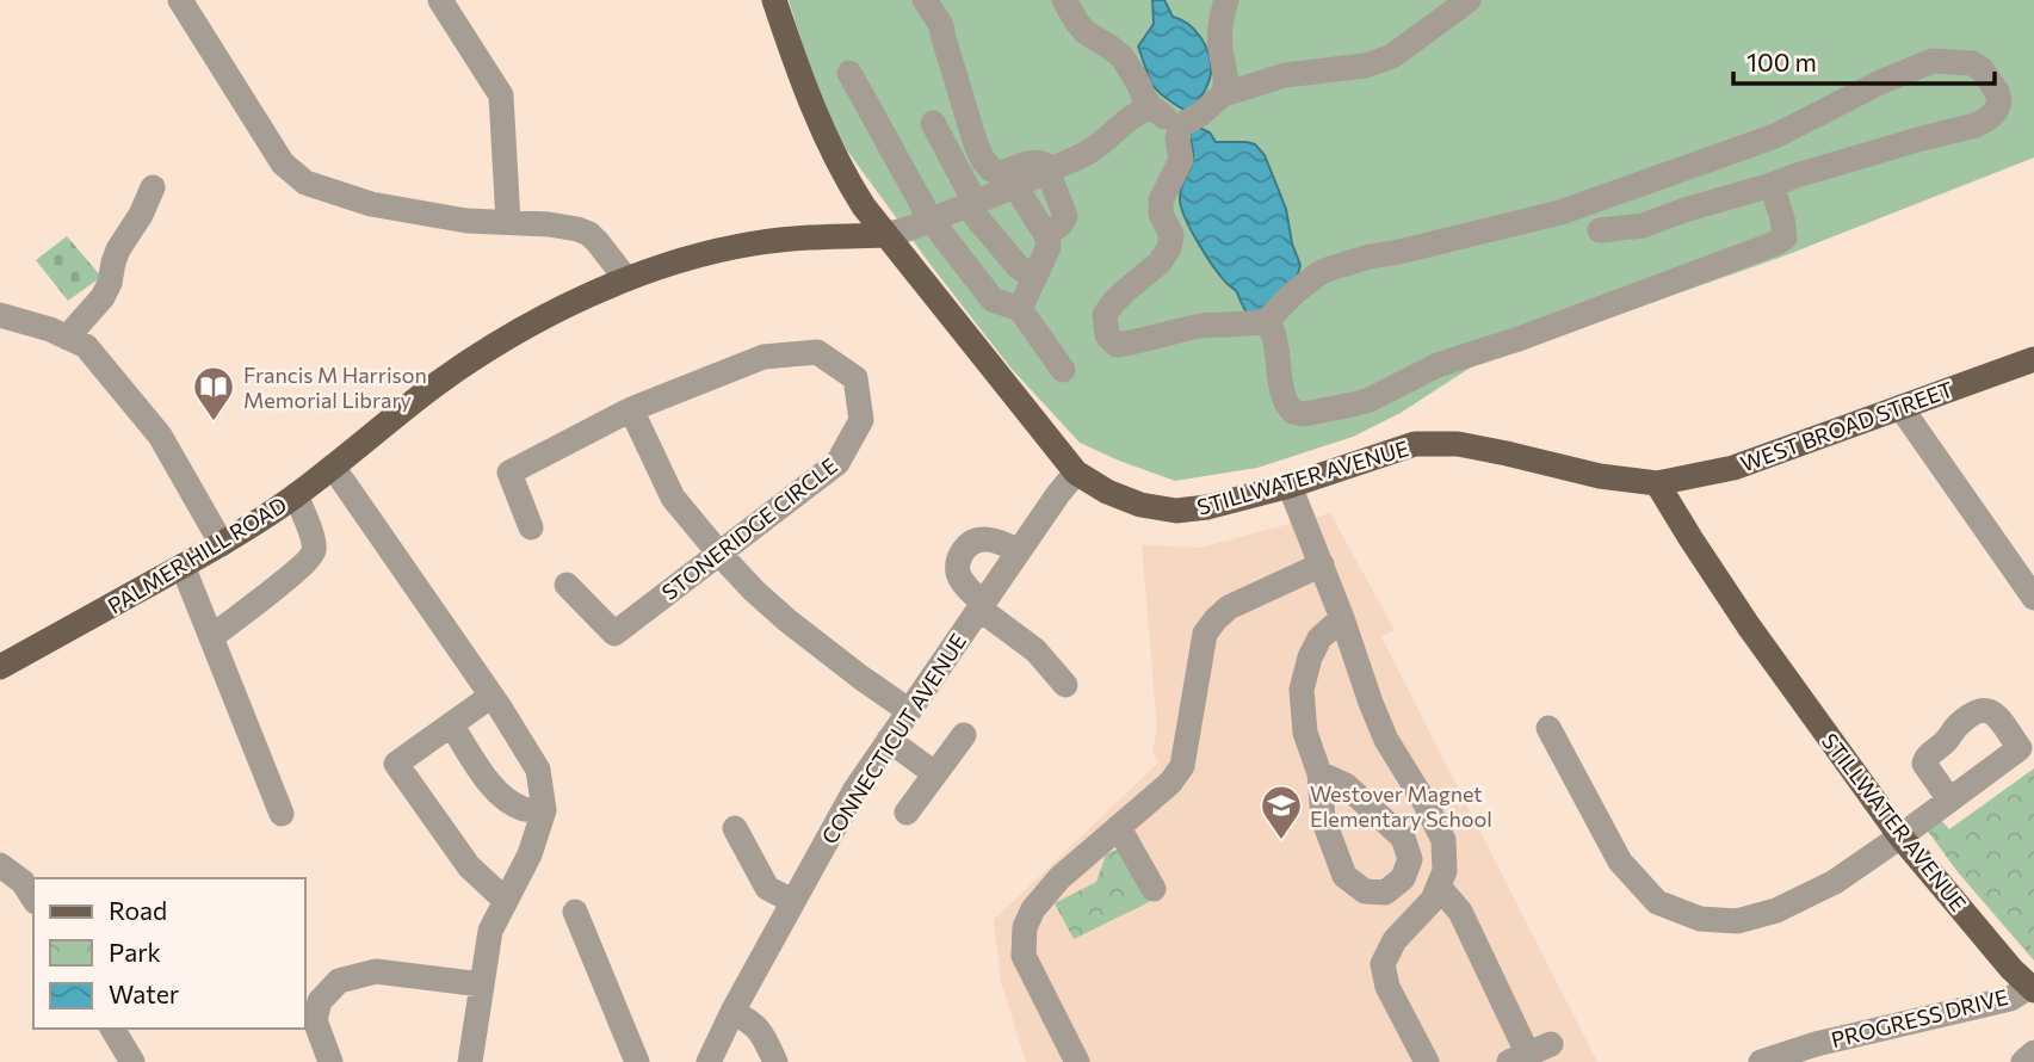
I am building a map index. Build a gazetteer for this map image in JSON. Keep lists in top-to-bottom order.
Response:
{
  "streets": {
    "main road": ["WEST BROAD STREET", "STILLWATER AVENUE", "PALMER HILL ROAD"],
    "street": ["STONERIDGE CIRCLE", "CONNECTICUT AVENUE", "PROGRESS DRIVE"]
  },
  "crossings": [
    ["WEST BROAD STREET", "STILLWATER AVENUE"],
    ["STILLWATER AVENUE", "PALMER HILL ROAD"],
    ["STILLWATER AVENUE", "CONNECTICUT AVENUE"],
    ["STILLWATER AVENUE", "PROGRESS DRIVE"]
  ],
  "places": {
    "library": ["Francis M Harrison Memorial Library"],
    "school or university": ["Westover Magnet Elementary School"]
  },
  "legend": ["Road", "Park", "Water"],
  "scale_bar": "100 m"
}
